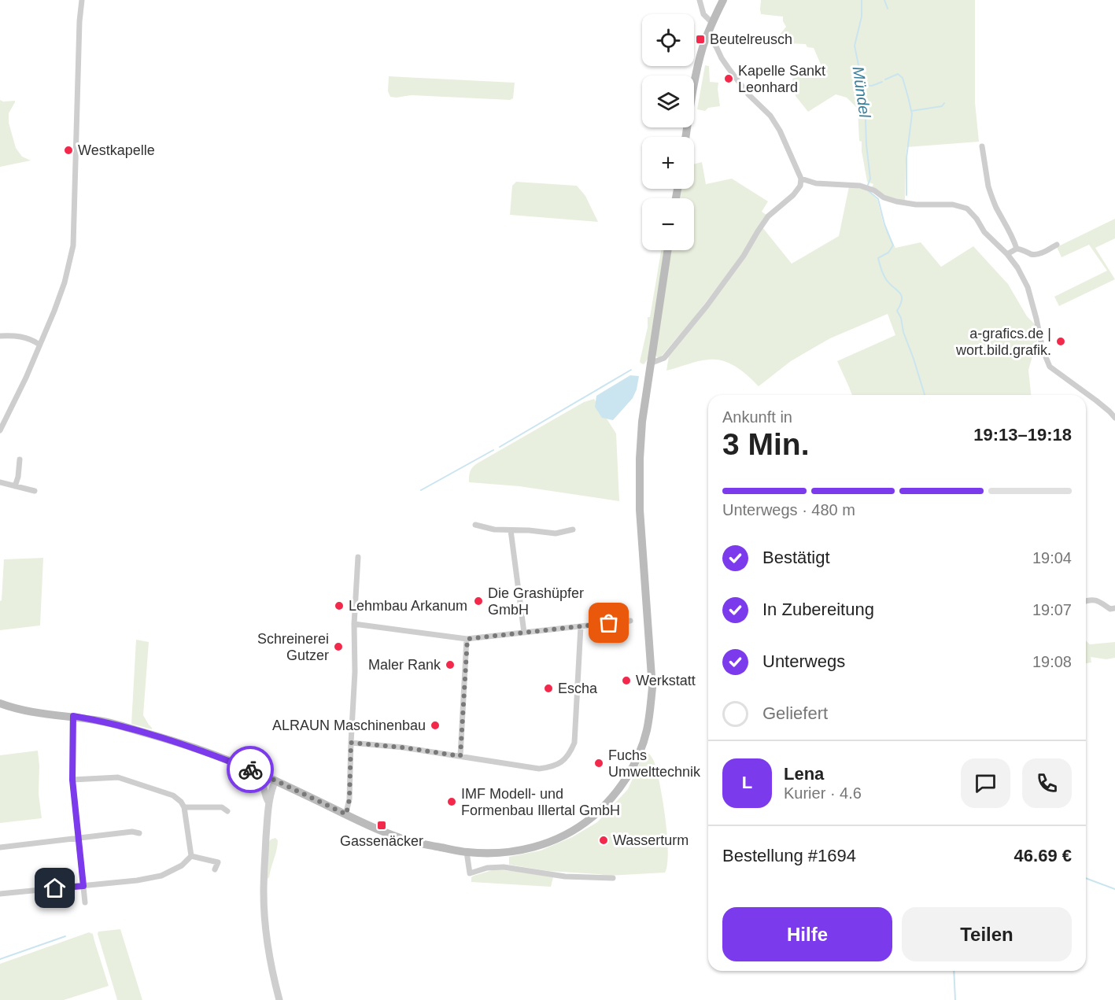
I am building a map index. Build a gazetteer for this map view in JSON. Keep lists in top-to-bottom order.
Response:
{
  "water": ["Mündel"],
  "places": {
    "transit": ["Beutelreusch", "Gassenäcker"],
    "other": [
      "Kapelle Sankt Leonhard",
      "Westkapelle",
      "a-grafics.de | wort.bild.grafik.",
      "Die Grashüpfer GmbH",
      "Lehmbau Arkanum",
      "Schreinerei Gutzer",
      "Maler Rank",
      "Werkstatt",
      "Escha",
      "ALRAUN Maschinenbau",
      "Fuchs Umwelttechnik",
      "IMF Modell- und Formenbau Illertal GmbH",
      "Wasserturm"
    ]
  },
  "page": {
    "map_buttons": ["+", "−"],
    "heading": ["3 Min.", "Ankunft in", "19:13–19:18"],
    "panel": [
      "Lena",
      "Kurier · 4.6",
      "Bestellung #1694",
      "46.69 €"
    ],
    "bar": "Unterwegs · 480 m",
    "list": [
      ["Bestätigt", "19:04"],
      ["In Zubereitung", "19:07"],
      ["Unterwegs", "19:08"],
      "Geliefert"
    ],
    "round": "L",
    "buttons": ["Hilfe", "Teilen"]
  }
}
